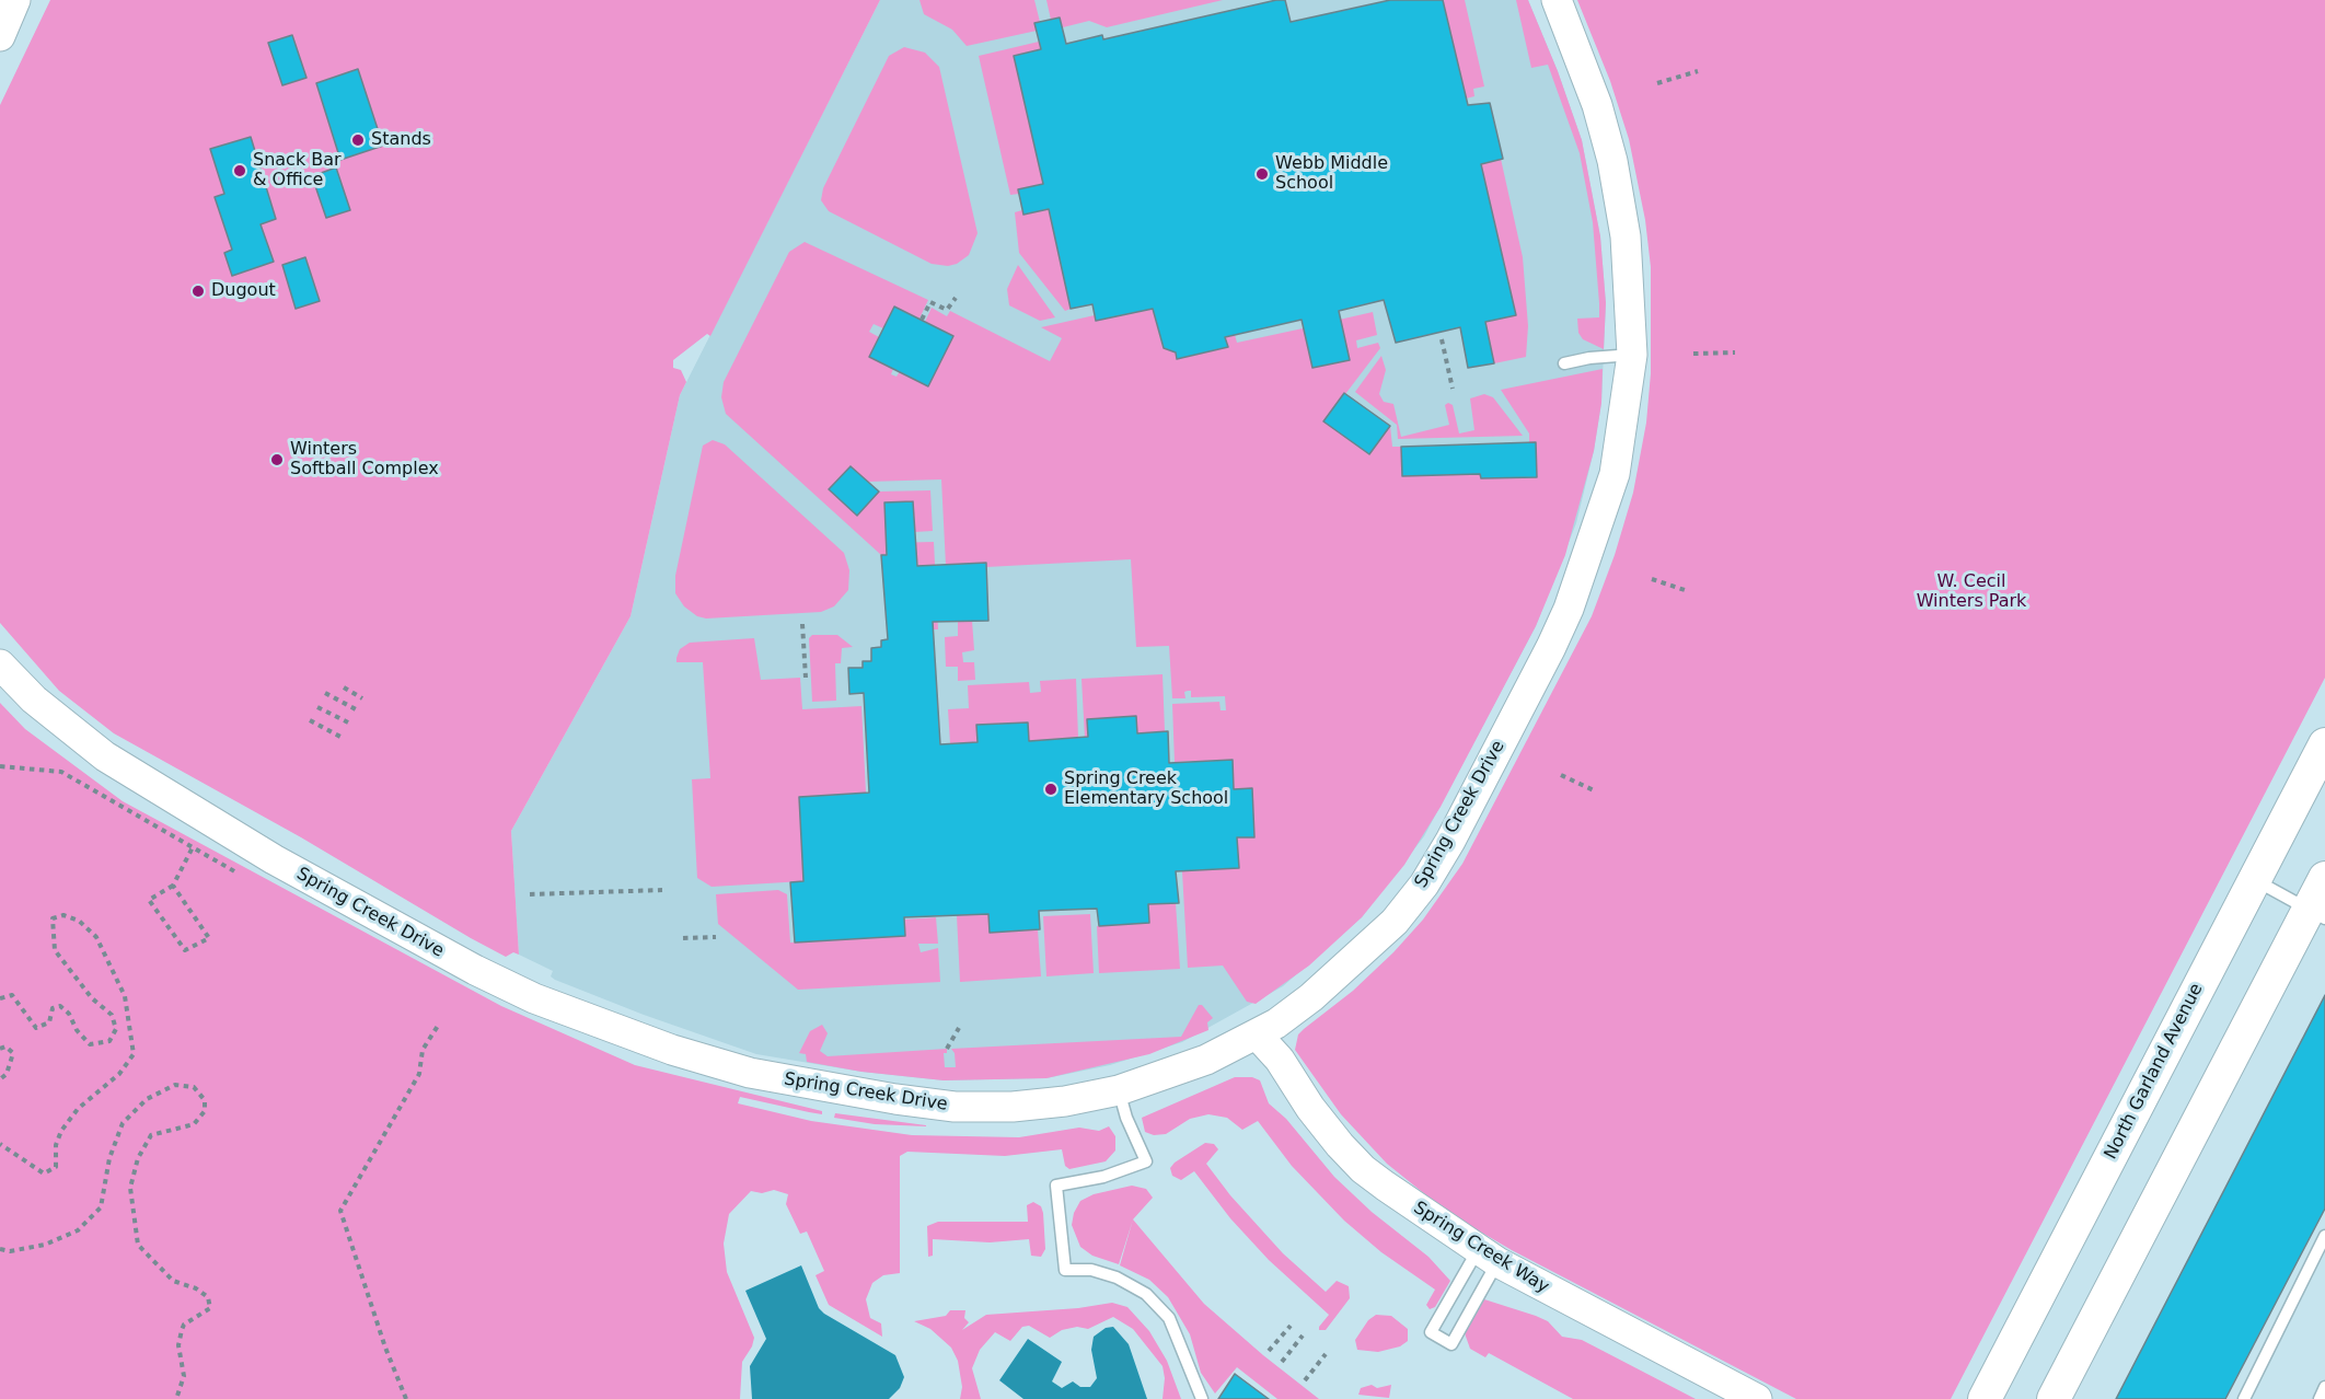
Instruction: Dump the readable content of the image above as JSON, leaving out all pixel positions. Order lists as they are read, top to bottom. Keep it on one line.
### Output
{"streets":{"main road":["North Garland Avenue"],"street":["Spring Creek Drive","Spring Creek Way"]},"crossings":[["Spring Creek Drive","Spring Creek Way"]],"parks":["W. Cecil Winters Park"],"places":["Stands","Snack Bar & Office","Webb Middle School","Dugout","Winters Softball Complex","Spring Creek Elementary School"]}
